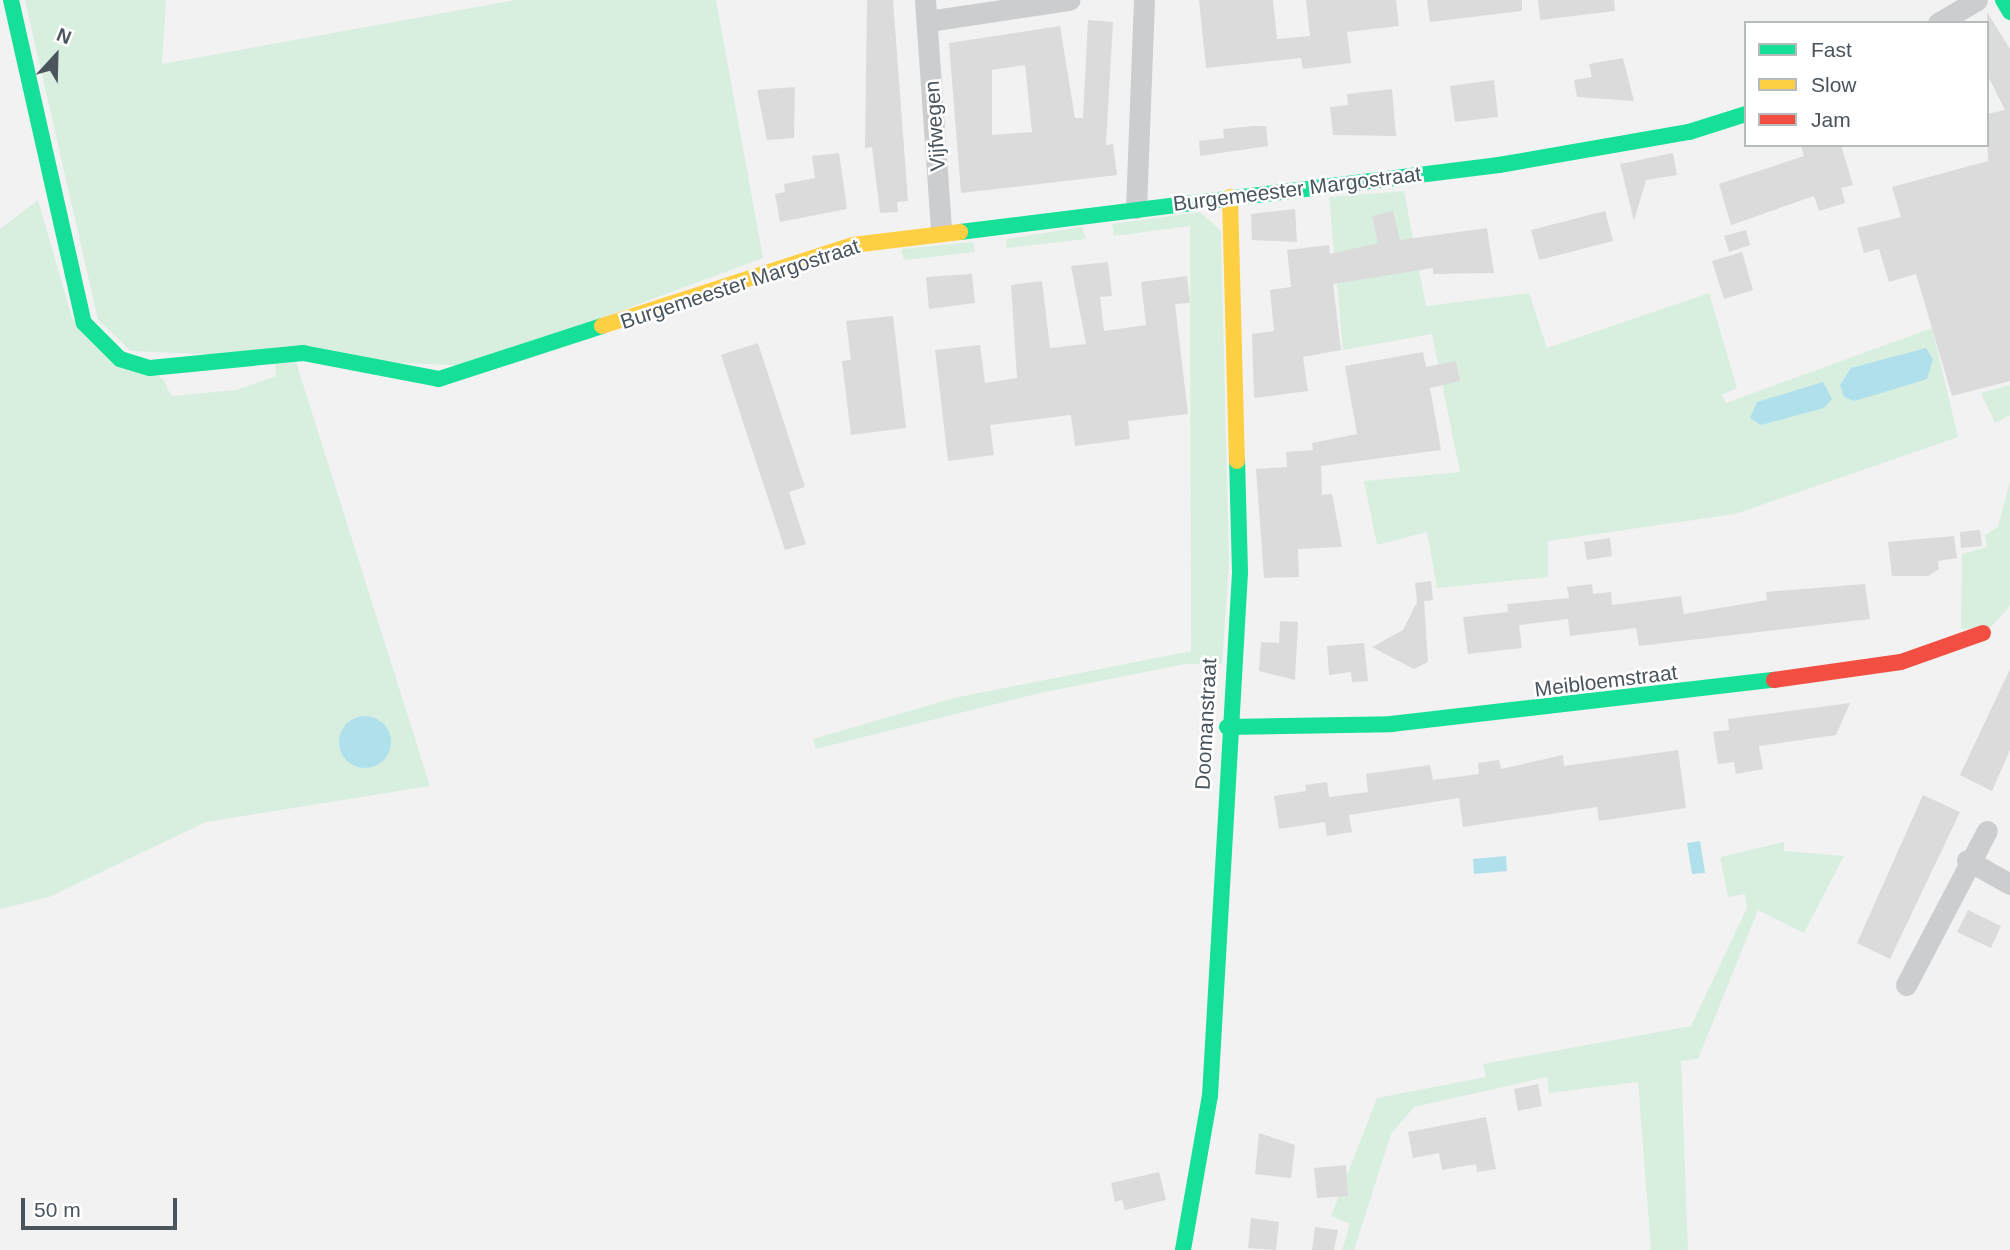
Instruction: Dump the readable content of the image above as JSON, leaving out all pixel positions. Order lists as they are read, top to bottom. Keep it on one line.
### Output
{"streets":{"street":["Vijfwegen","Burgemeester Margostraat","Meibloemstraat","Doomanstraat"]},"crossings":[["Vijfwegen","Burgemeester Margostraat"],["Burgemeester Margostraat","Doomanstraat"],["Meibloemstraat","Doomanstraat"]],"legend":["Fast","Slow","Jam"],"scale_bar":"50 m","north":"top"}
